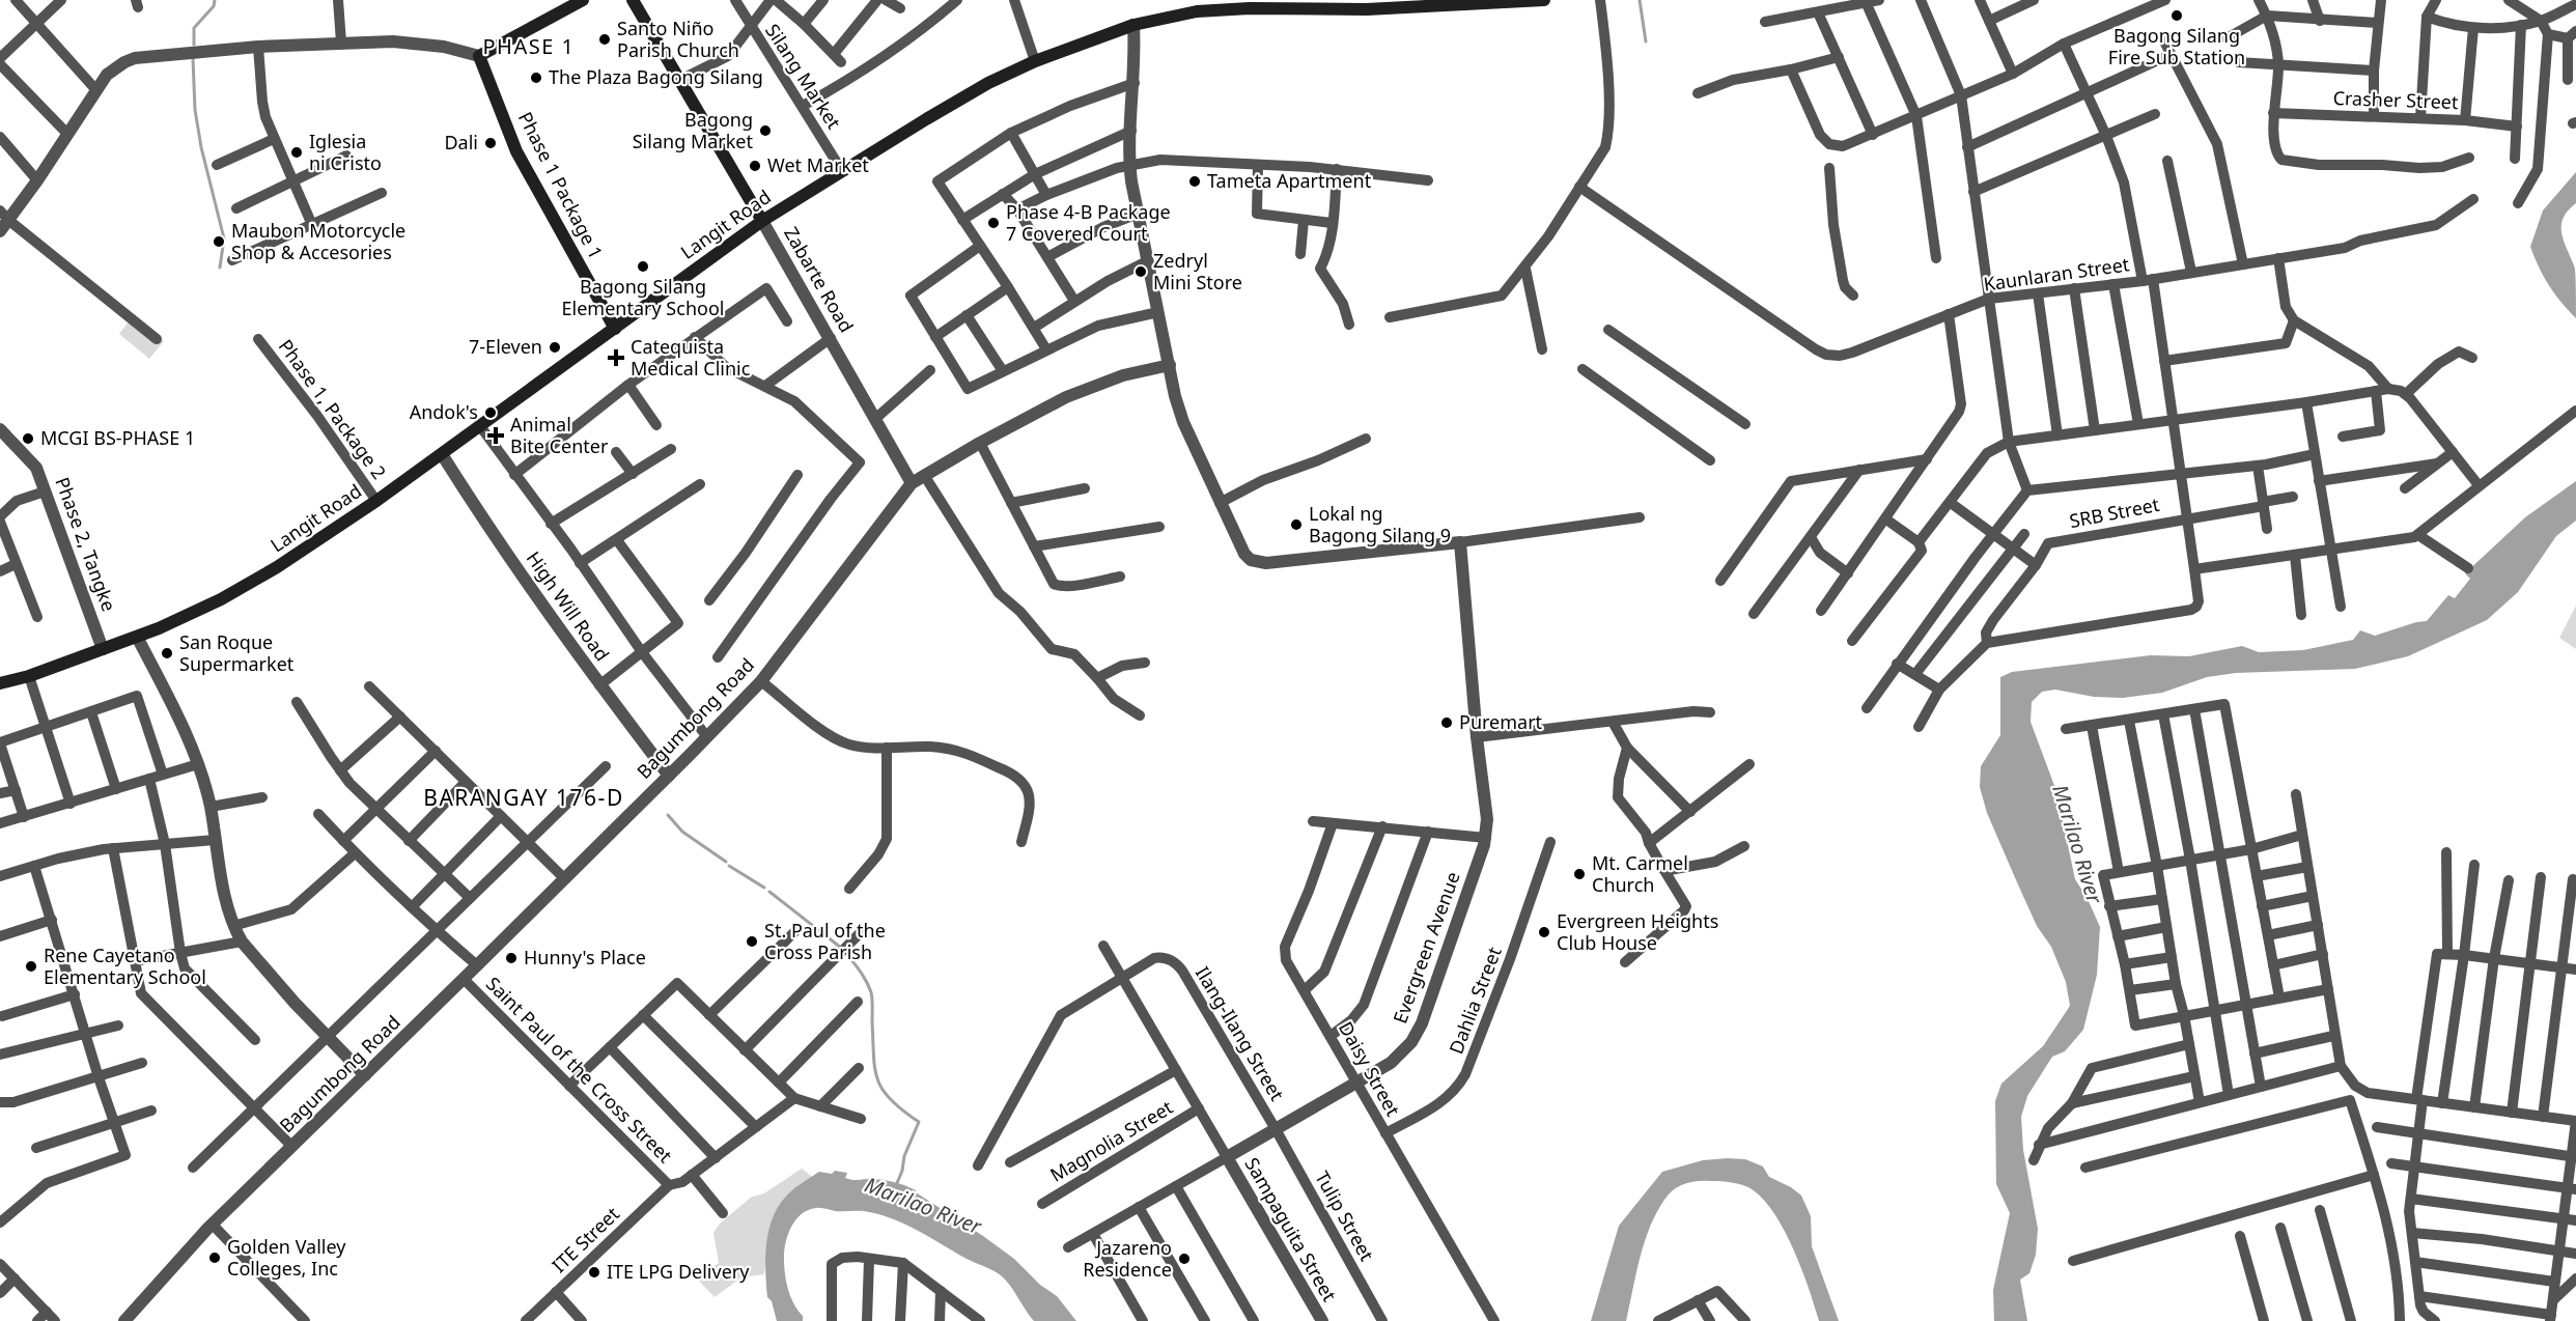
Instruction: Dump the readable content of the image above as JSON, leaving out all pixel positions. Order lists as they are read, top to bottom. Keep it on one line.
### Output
{"streets":{"main road":["Phase 1 Package 1","Langit Road","Zabarte Road"],"street":["Silang Market","Crasher Street","Kaunlaran Street","Phase 1, Package 2","SRB Street","Phase 2, Tangke","High Will Road","Bagumbong Road","Evergreen Avenue","Dahlia Street","Ilang-Ilang Street","Daisy Street","Saint Paul of the Cross Street","Magnolia Street","Tulip Street","Sampaguita Street","ITE Street"]},"crossings":[["Silang Market","Langit Road"],["Phase 1 Package 1","Langit Road"],["Langit Road","Zabarte Road"],["Langit Road","Phase 1, Package 2"],["Langit Road","Phase 2, Tangke"],["Langit Road","High Will Road"],["Zabarte Road","Bagumbong Road"],["High Will Road","Bagumbong Road"],["Bagumbong Road","Saint Paul of the Cross Street"],["Evergreen Avenue","Ilang-Ilang Street"],["Evergreen Avenue","Daisy Street"],["Evergreen Avenue","Tulip Street"],["Evergreen Avenue","Sampaguita Street"],["Dahlia Street","Daisy Street"],["Ilang-Ilang Street","Tulip Street"],["Saint Paul of the Cross Street","ITE Street"]],"districts":["PHASE 1","BARANGAY 176-D"],"water":["Marilao River"],"places":{"other":["Bagong Silang Fire Sub Station","Santo Niño Parish Church","The Plaza Bagong Silang","Bagong Silang Market","Dali","Iglesia ni Cristo","Wet Market","Tameta Apartment","Phase 4-B Package 7 Covered Court","Maubon Motorcycle Shop & Accesories","Bagong Silang Elementary School","Zedryl Mini Store","7-Eleven","Andok's","MCGI BS-PHASE 1","Lokal ng Bagong Silang 9","San Roque Supermarket","Puremart","Mt. Carmel Church","Evergreen Heights Club House","St. Paul of the Cross Parish","Hunny's Place","Rene Cayetano Elementary School","Golden Valley Colleges, Inc","Jazareno Residence","ITE LPG Delivery"],"health":["Catequista Medical Clinic","Animal Bite Center"]}}
